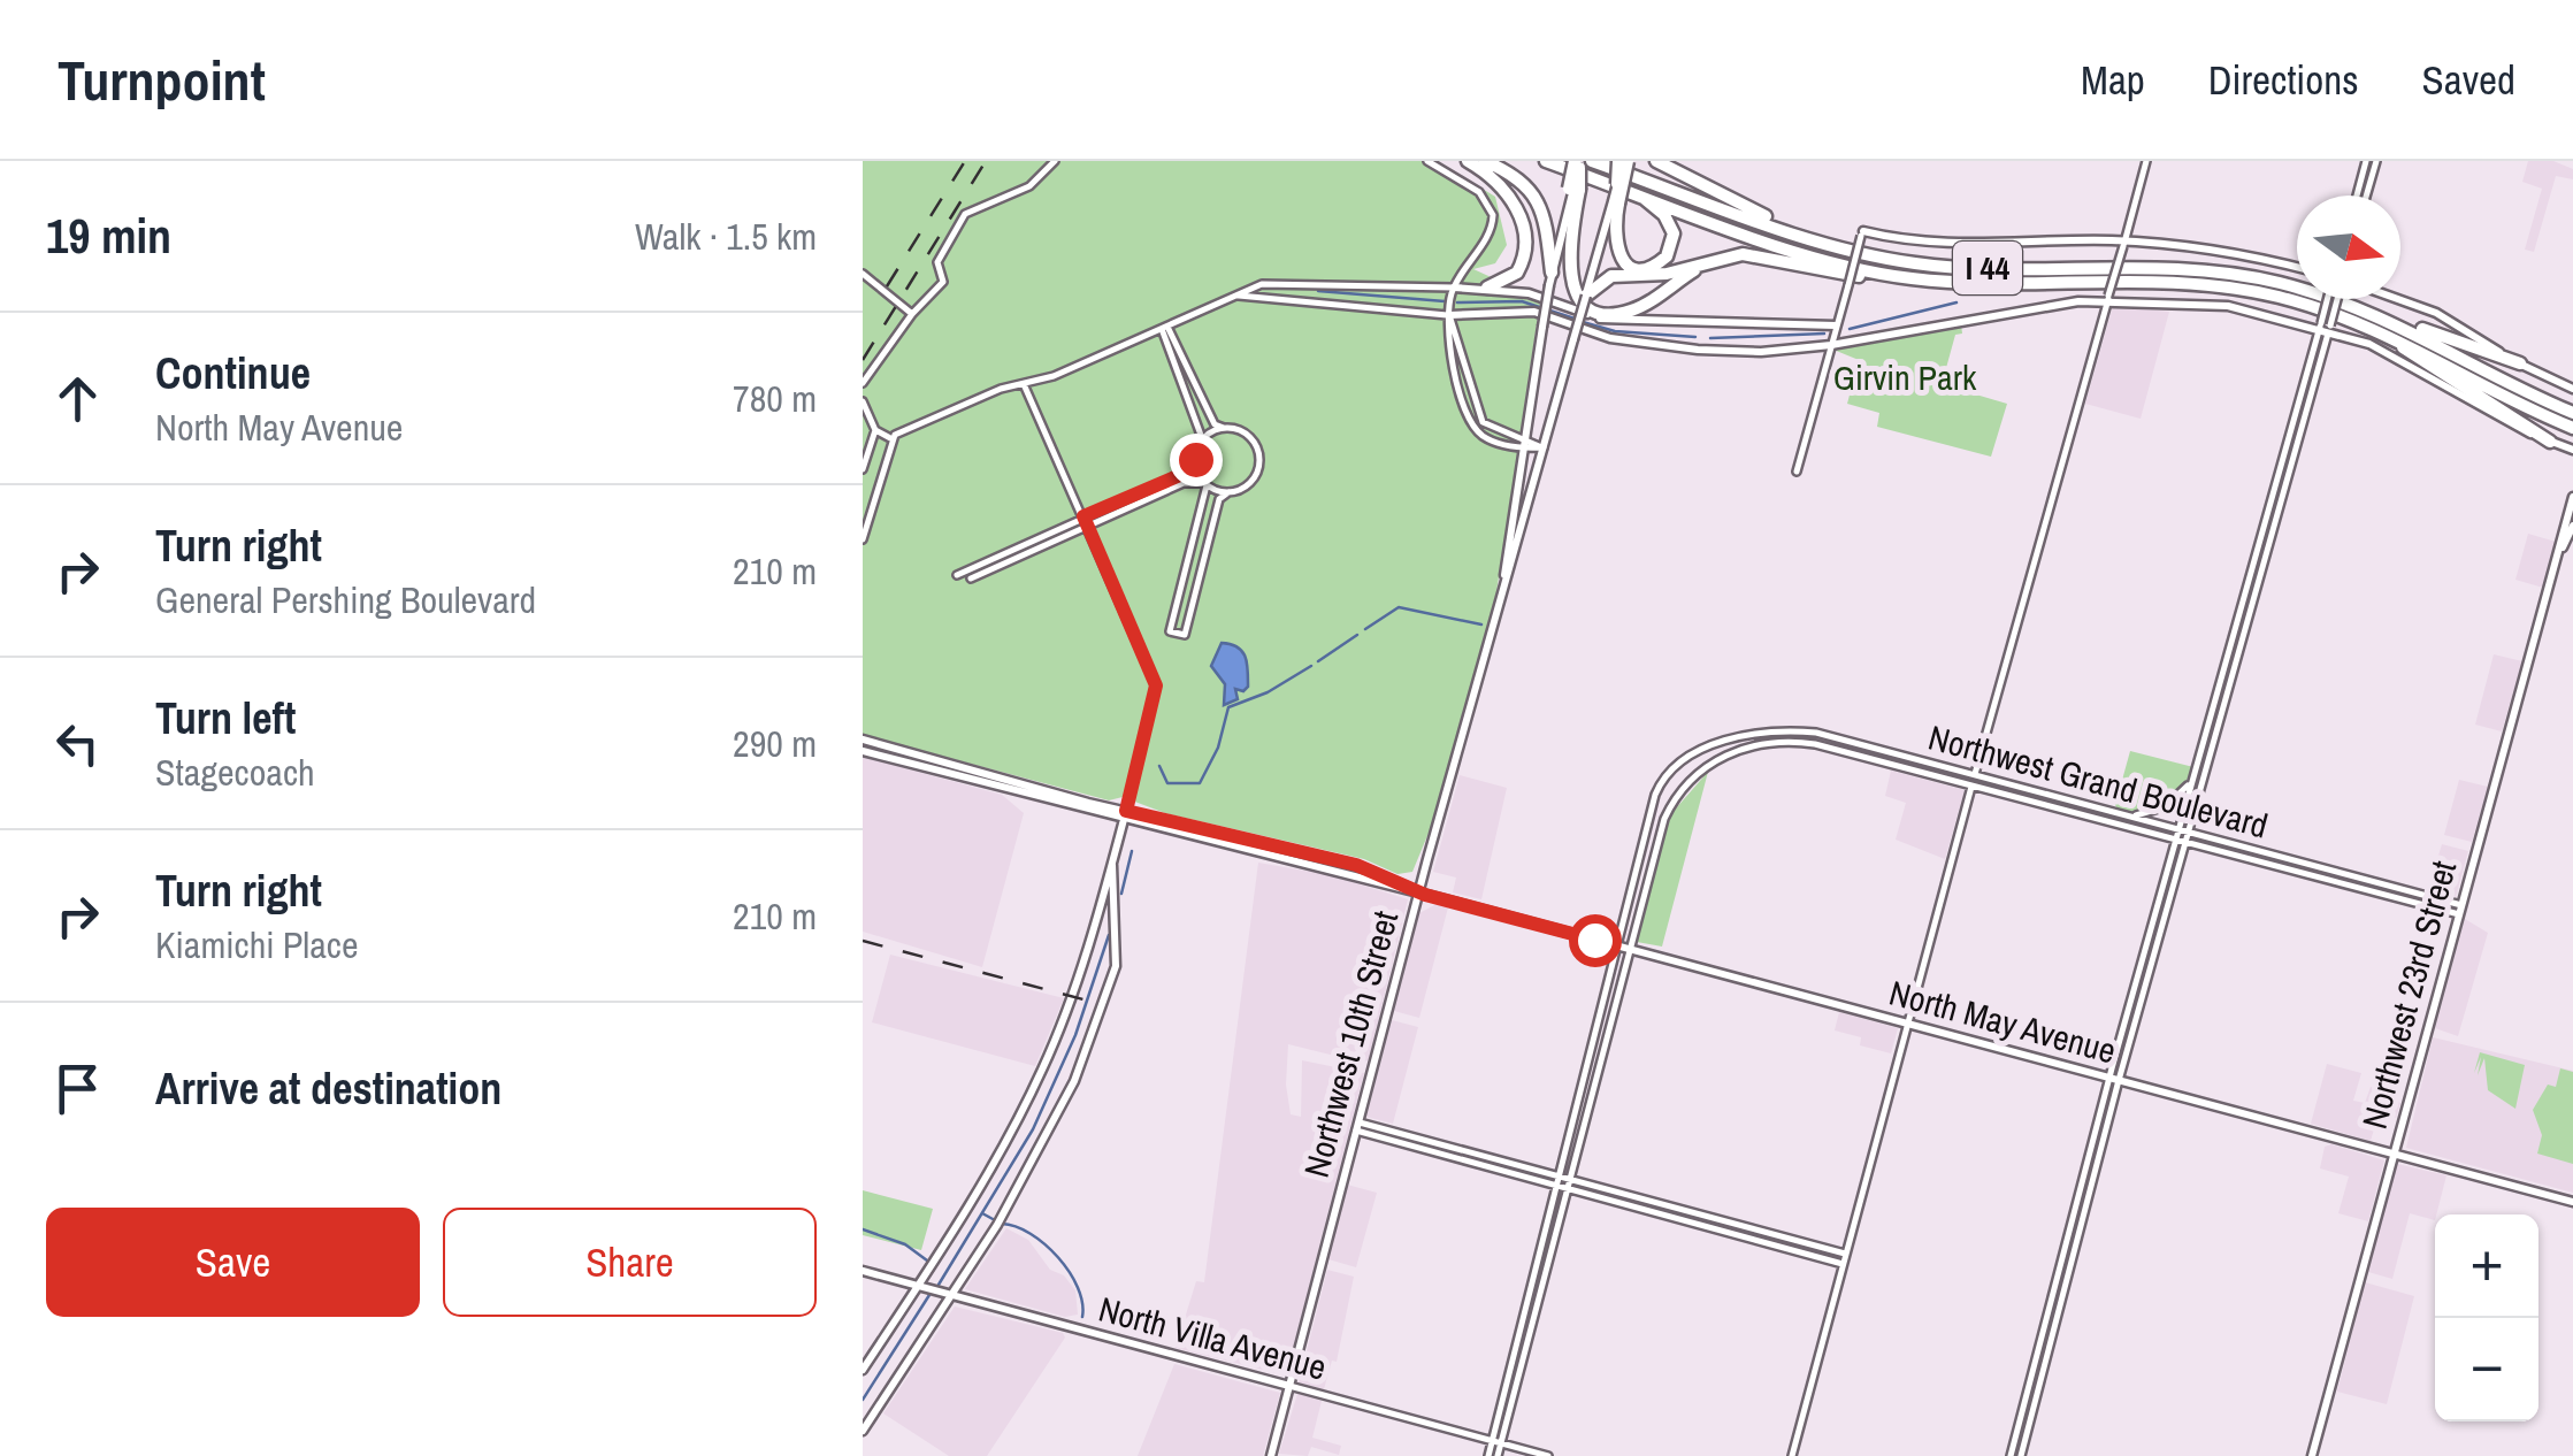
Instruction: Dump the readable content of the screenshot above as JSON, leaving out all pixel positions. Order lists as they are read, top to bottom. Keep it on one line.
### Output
{"streets":{"highway":["I 44"],"main road":["Northwest 23rd Street","North May Avenue","Northwest 10th Street","North Villa Avenue"],"street":["Northwest Grand Boulevard"]},"crossings":[["Northwest Grand Boulevard","Northwest 23rd Street"],["Northwest Grand Boulevard","North May Avenue"],["Northwest 23rd Street","North May Avenue"],["North May Avenue","Northwest 10th Street"],["Northwest 10th Street","North Villa Avenue"]],"parks":["Girvin Park"],"north":"right","page":{"header":"Turnpoint","nav":["Map","Directions","Saved"],"heading":["19 min","Walk · 1.5 km"],"list":[["Continue","North May Avenue","780 m"],["Turn right","General Pershing Boulevard","210 m"],["Turn left","Stagecoach","290 m"],["Turn right","Kiamichi Place","210 m"],"Arrive at destination"],"buttons":["Save","Share"],"map_buttons":["+","−"]}}
